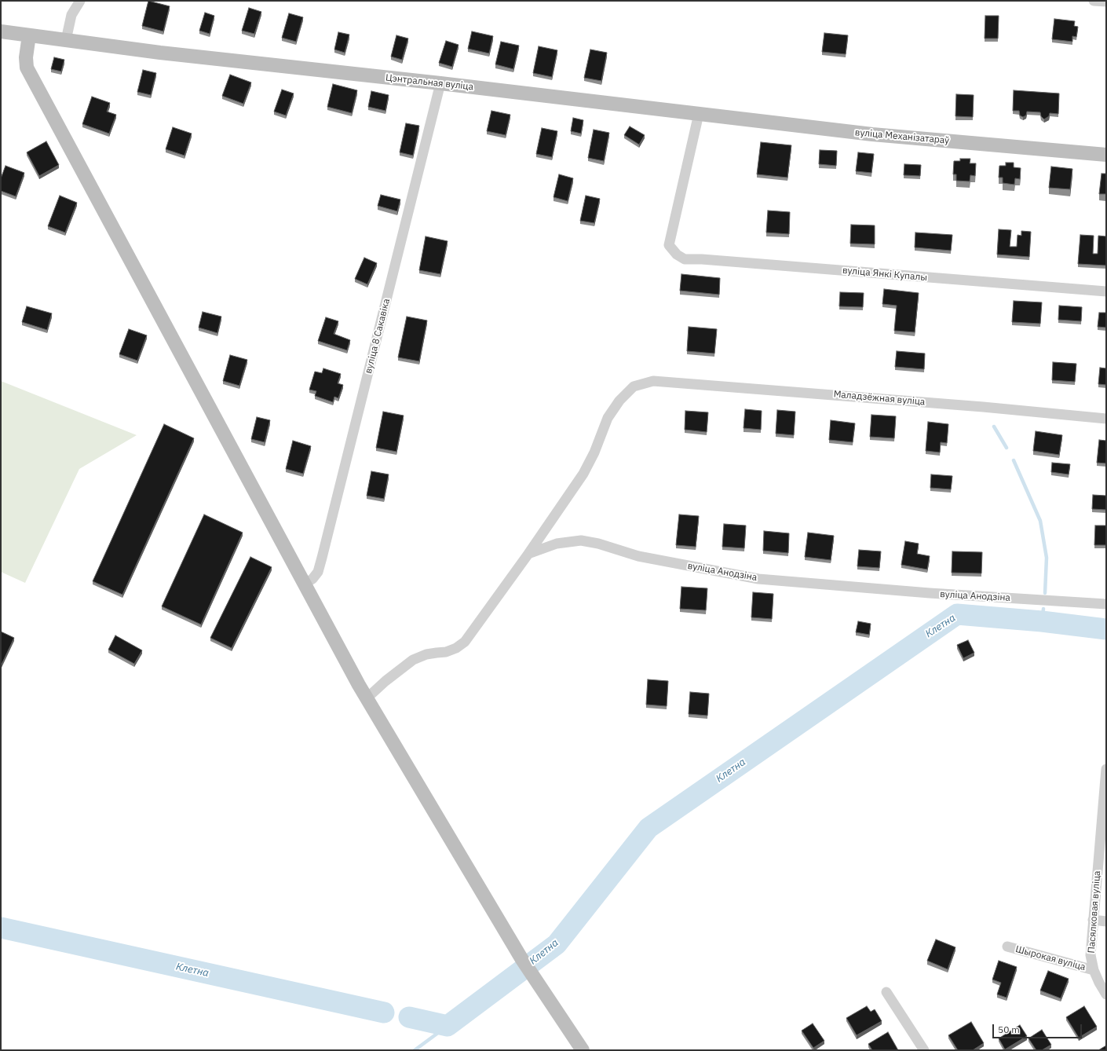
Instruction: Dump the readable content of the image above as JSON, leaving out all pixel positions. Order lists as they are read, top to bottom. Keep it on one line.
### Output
{"streets":{"street":["Цэнтральная вуліца","вуліца Механізатараў","вуліца Янкі Купалы","вуліца 8 Сакавіка","Маладзёжная вуліца","вуліца Анодзіна","Пасялковая вуліца","Шырокая вуліца"]},"crossings":[["Цэнтральная вуліца","вуліца Механізатараў"],["Цэнтральная вуліца","вуліца Янкі Купалы"],["Цэнтральная вуліца","вуліца 8 Сакавіка"],["вуліца Механізатараў","вуліца Янкі Купалы"],["Маладзёжная вуліца","вуліца Анодзіна"],["Пасялковая вуліца","Шырокая вуліца"]],"water":["Клетна"],"scale_bar":"50 m"}
